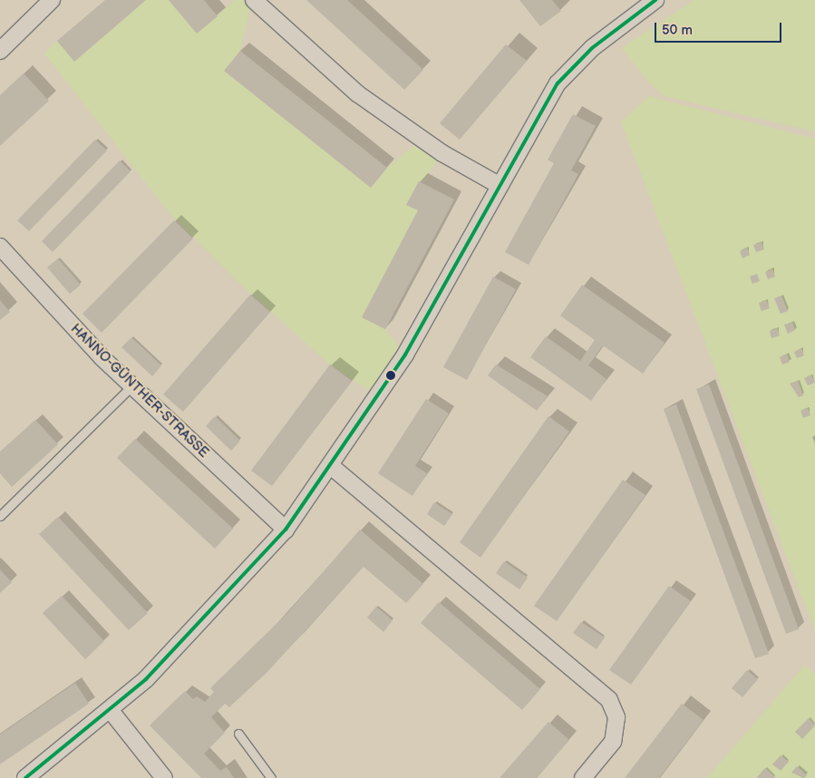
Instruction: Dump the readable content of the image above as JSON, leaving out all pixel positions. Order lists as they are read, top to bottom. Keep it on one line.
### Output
{"streets":{"street":["HANNO-GÜNTHER-STRASSE"]},"scale_bar":"50 m"}
